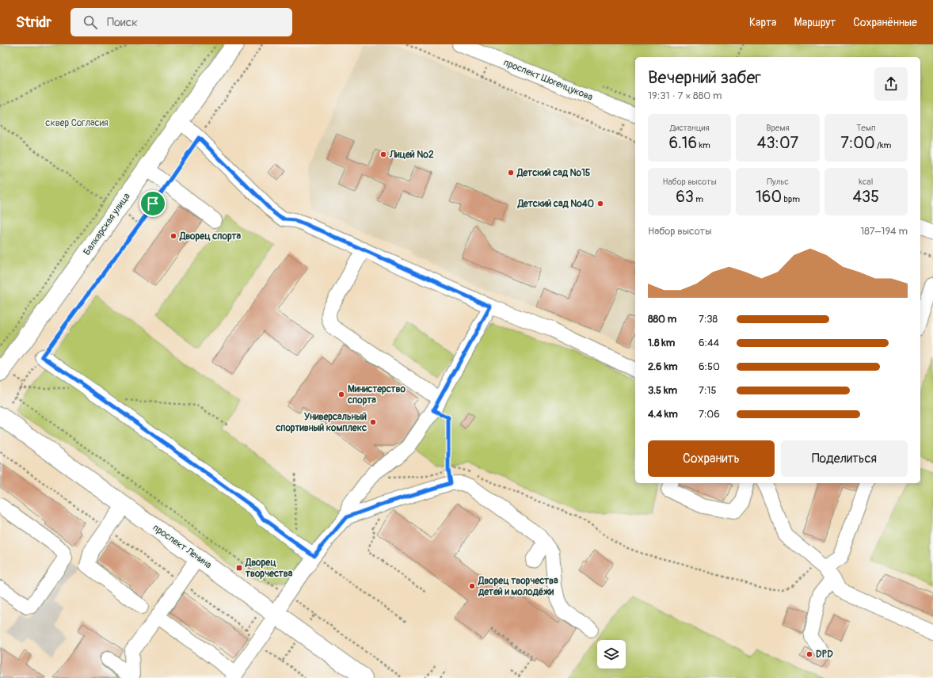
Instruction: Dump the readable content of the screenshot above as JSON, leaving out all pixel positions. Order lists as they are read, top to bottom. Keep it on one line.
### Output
{"streets":{"main road":["Балкарская улица","проспект Ленина"],"street":["проспект Шогенцукова"]},"parks":["сквер Согласия"],"places":{"other":["Лицей №2","Детский сад №15","Детский сад №40","Дворец спорта","Министерство спорта","Универсальный спортивный комплекс","Дворец творчества детей и молодёжи","DPD"],"transit":["Дворец творчества"]},"page":{"header":"Stridr","search":"Поиск","nav":["Карта","Маршрут","Сохранённые"],"heading":["Вечерний забег","19:31 · 7 × 880 m"],"stats":[["Дистанция","6.16 km"],["Время","43:07"],["Темп","7:00 /km"],["Набор высоты","63 m"],["Пульс","160 bpm"],["kcal","435"]],"chart":["Набор высоты","187–194 m"],"list":[{"name":"880 m","note":"7:38"},{"name":"1.8 km","note":"6:44"},{"name":"2.6 km","note":"6:50"},{"name":"3.5 km","note":"7:15"},{"name":"4.4 km","note":"7:06"}],"buttons":["Сохранить","Поделиться"]}}
